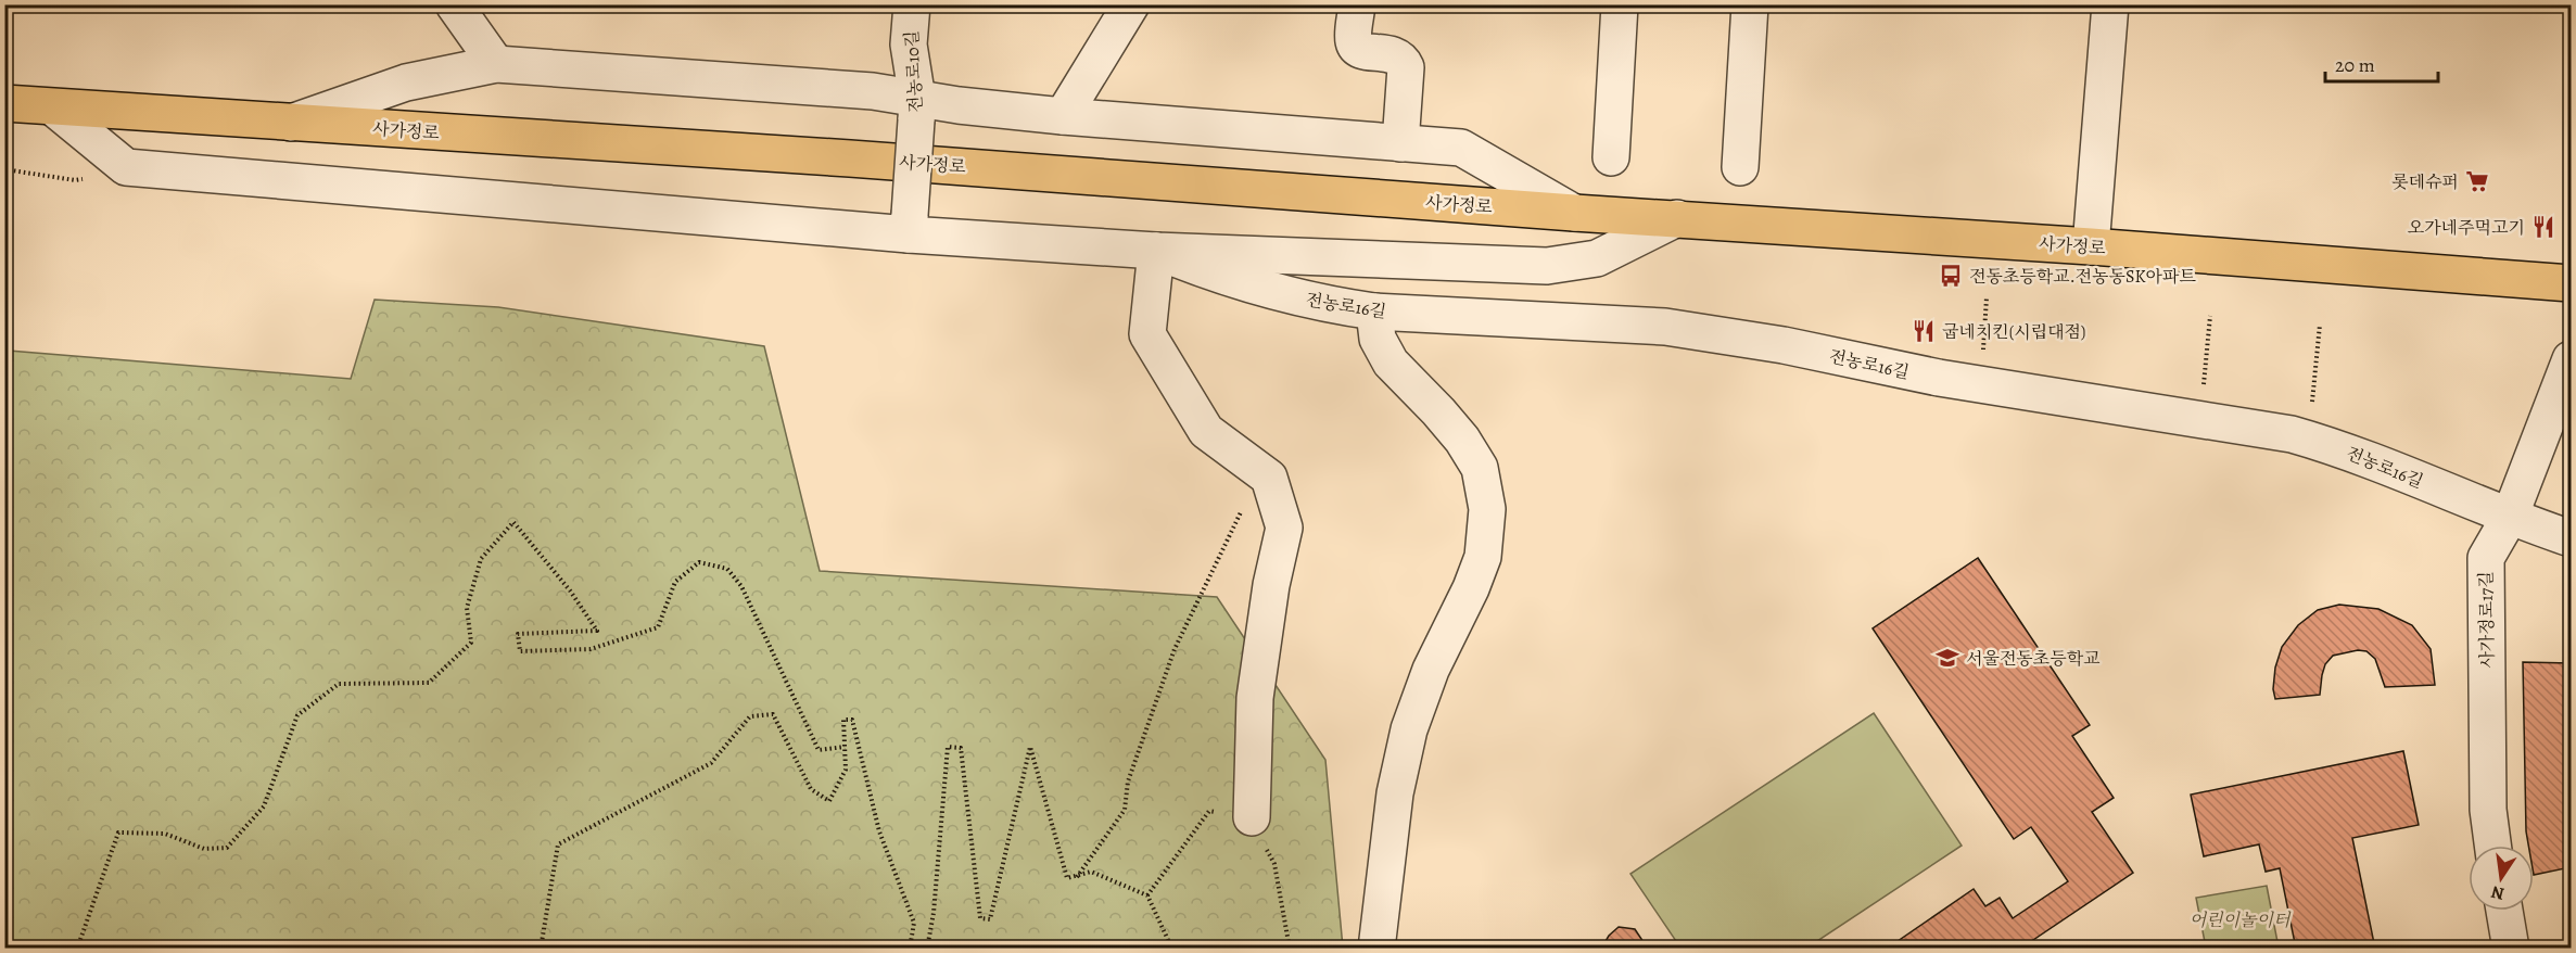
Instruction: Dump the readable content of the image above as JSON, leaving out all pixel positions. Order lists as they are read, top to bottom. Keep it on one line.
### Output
{"streets":{"main road":["사가정로"],"street":["전농로10길","전농로16길","사가정로17길"]},"crossings":[["전농로10길","사가정로"],["전농로16길","사가정로17길"]],"parks":["어린이놀이터"],"places":{"supermarket":["롯데슈퍼"],"restaurant":["오가네주먹고기","굽네치킨(시립대점)"],"bus stop":["전동초등학교.전농동SK아파트"],"school or university":["서울전동초등학교"]},"scale_bar":"20 m","north":"bottom"}
